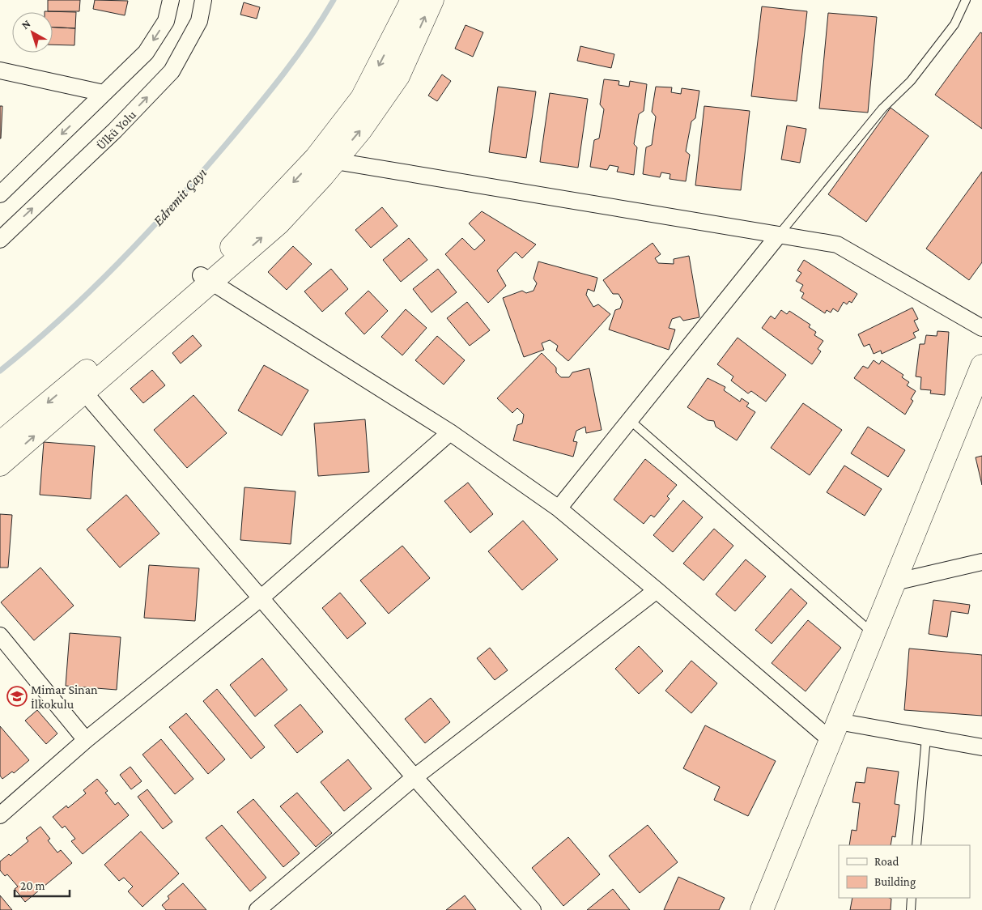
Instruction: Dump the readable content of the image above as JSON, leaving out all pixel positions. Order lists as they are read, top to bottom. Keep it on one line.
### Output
{"streets":{"street":["Ülkü Yolu"]},"water":["Edremit Çayı"],"places":{"school or university":["Mimar Sinan İlkokulu"]},"legend":["Road","Building"],"scale_bar":"20 m","north":"top left"}
